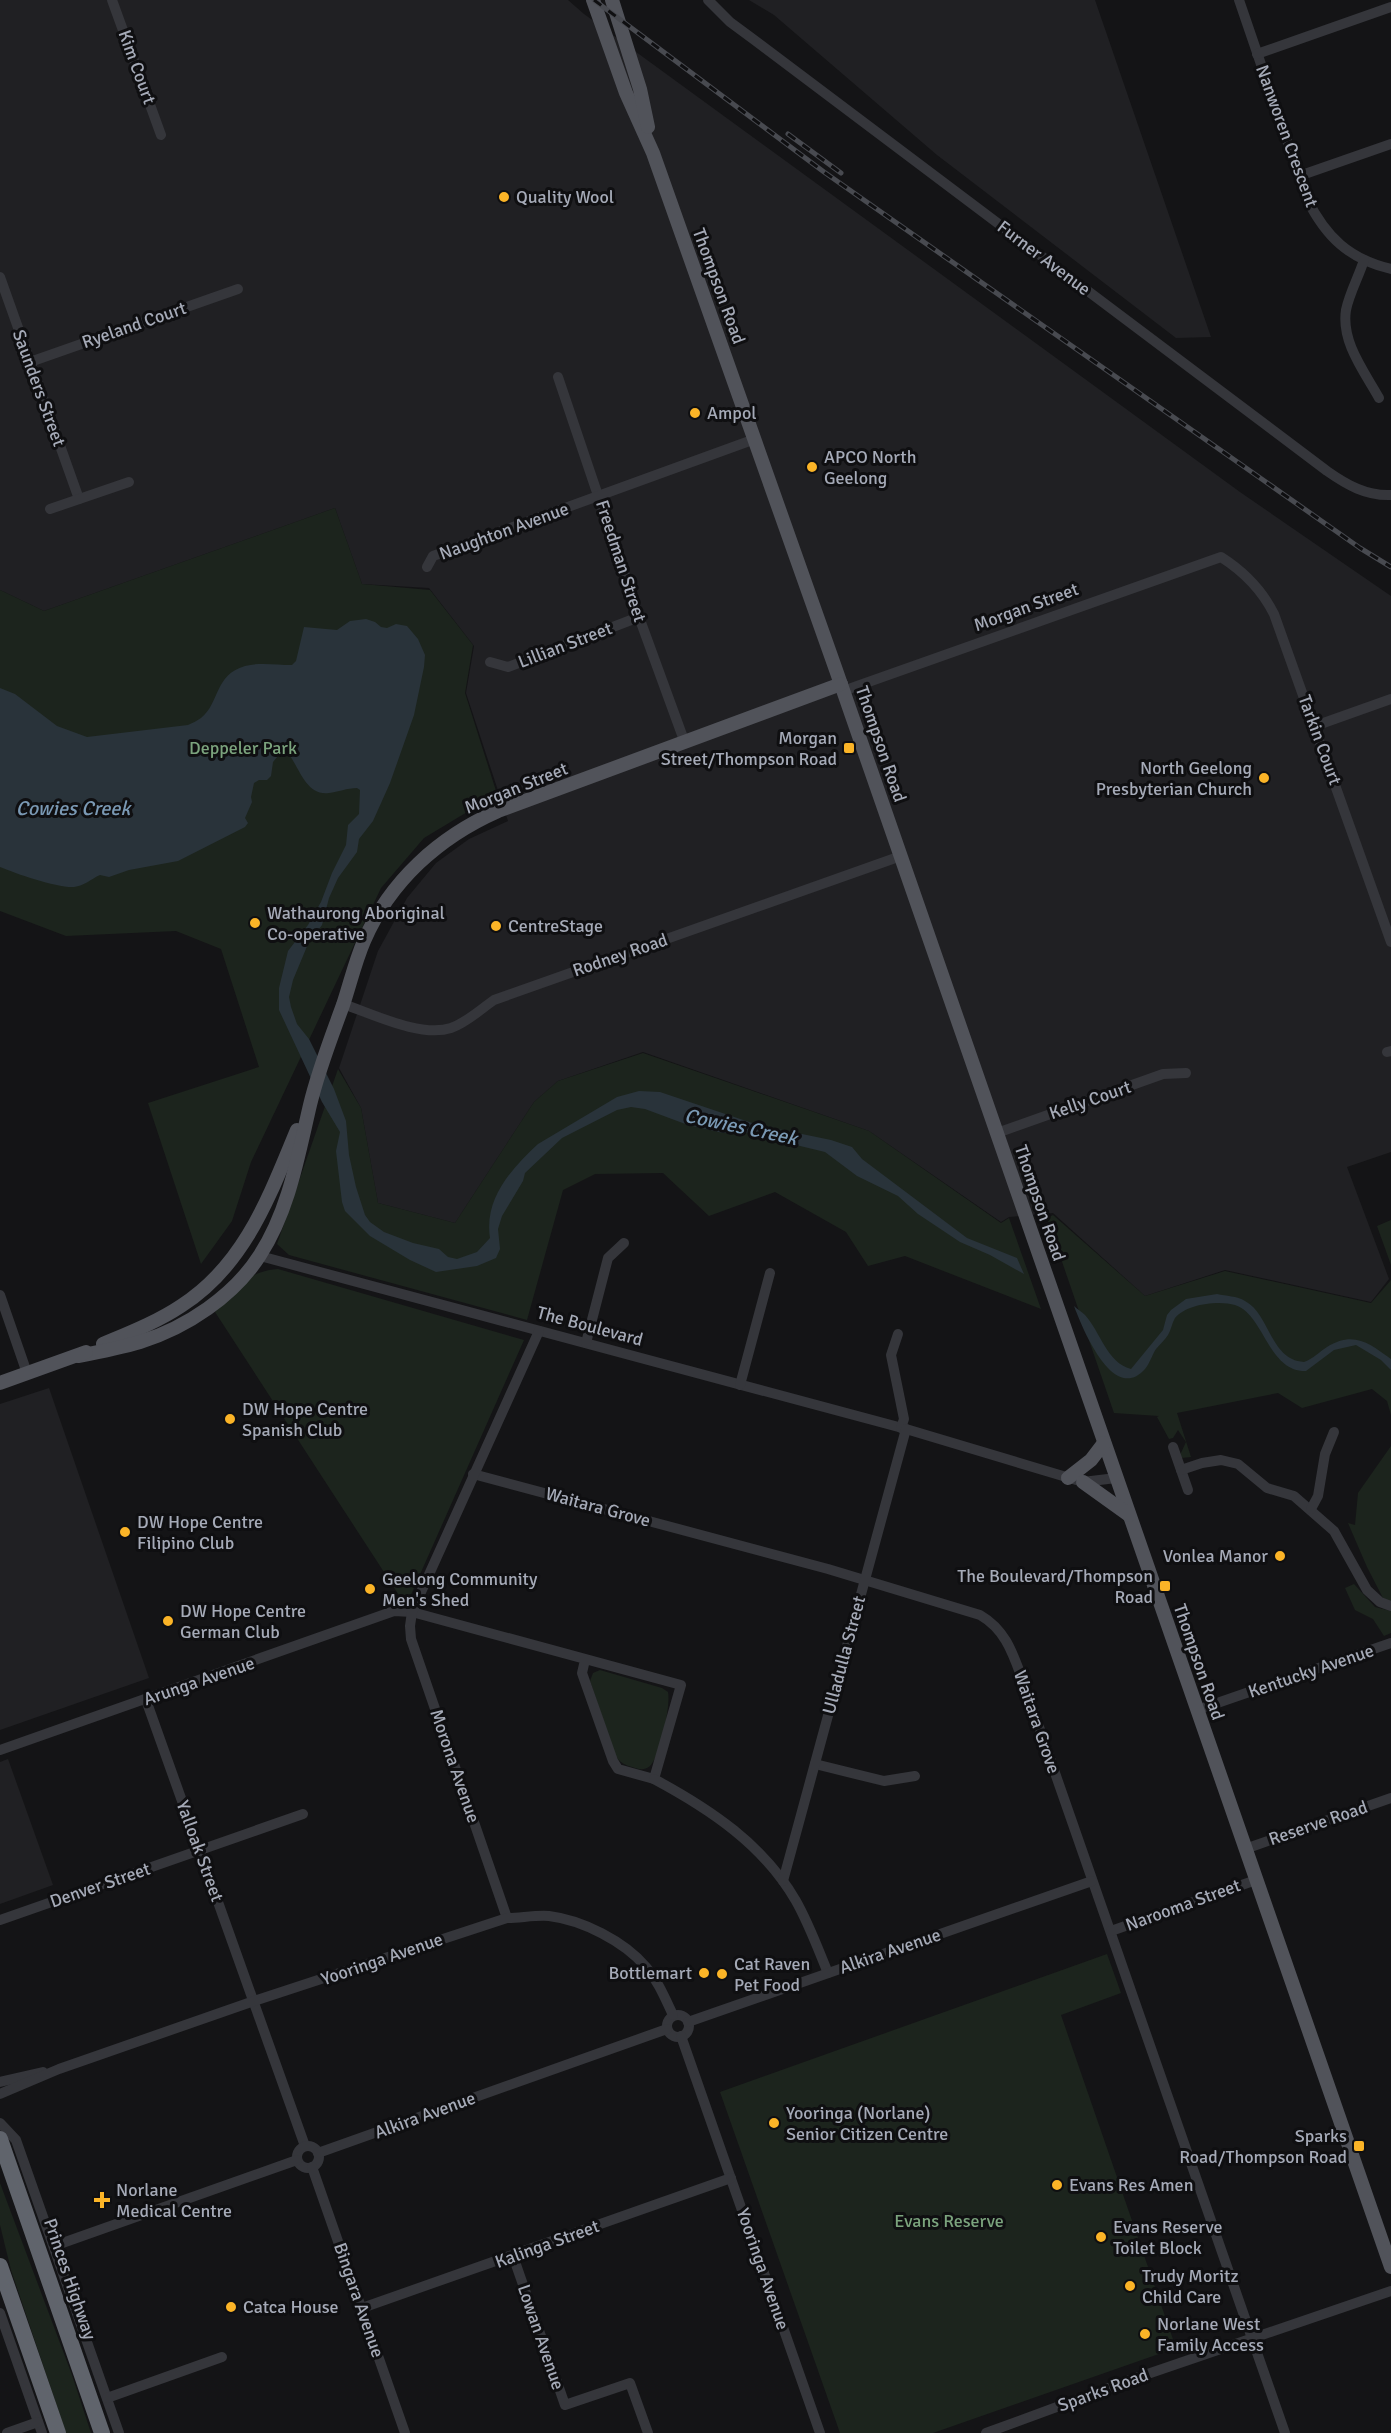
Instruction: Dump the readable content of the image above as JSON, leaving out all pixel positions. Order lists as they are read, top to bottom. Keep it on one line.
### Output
{"streets":{"highway":["Princes Highway"],"main road":["Thompson Road","Morgan Street"],"street":["Kim Court","Nanworen Crescent","Furner Avenue","Ryeland Court","Saunders Street","Naughton Avenue","Freedman Street","Lillian Street","Tarkin Court","Rodney Road","Kelly Court","The Boulevard","Waitara Grove","Ulladulla Street","Kentucky Avenue","Arunga Avenue","Morona Avenue","Reserve Road","Yalloak Street","Denver Street","Narooma Street","Alkira Avenue","Yooringa Avenue","Kalinga Street","Bingara Avenue","Lowan Avenue","Sparks Road"]},"crossings":[["Thompson Road","Naughton Avenue"],["Thompson Road","Morgan Street"],["Thompson Road","Rodney Road"],["Thompson Road","Kelly Court"],["Thompson Road","The Boulevard"],["Thompson Road","Kentucky Avenue"],["Thompson Road","Reserve Road"],["Thompson Road","Narooma Street"],["Ryeland Court","Saunders Street"],["Naughton Avenue","Freedman Street"],["Freedman Street","Morgan Street"],["Freedman Street","Lillian Street"],["Morgan Street","Tarkin Court"],["Morgan Street","Rodney Road"],["Morgan Street","The Boulevard"],["The Boulevard","Ulladulla Street"],["Waitara Grove","Ulladulla Street"],["Waitara Grove","Narooma Street"],["Waitara Grove","Alkira Avenue"],["Waitara Grove","Sparks Road"],["Arunga Avenue","Morona Avenue"],["Arunga Avenue","Yalloak Street"],["Morona Avenue","Yooringa Avenue"],["Yalloak Street","Denver Street"],["Yalloak Street","Yooringa Avenue"],["Alkira Avenue","Yooringa Avenue"],["Alkira Avenue","Bingara Avenue"],["Yooringa Avenue","Kalinga Street"],["Kalinga Street","Bingara Avenue"],["Kalinga Street","Lowan Avenue"]],"water":["Cowies Creek"],"parks":["Deppeler Park","Evans Reserve"],"places":{"other":["Quality Wool","Ampol","APCO North Geelong","North Geelong Presbyterian Church","Wathaurong Aboriginal Co-operative","CentreStage","DW Hope Centre Spanish Club","DW Hope Centre Filipino Club","Vonlea Manor","Geelong Community Men's Shed","DW Hope Centre German Club","Bottlemart","Cat Raven Pet Food","Yooringa (Norlane) Senior Citizen Centre","Evans Res Amen","Evans Reserve Toilet Block","Trudy Moritz Child Care","Catca House","Norlane West Family Access"],"transit":["Morgan Street/Thompson Road","The Boulevard/Thompson Road","Sparks Road/Thompson Road"],"health":["Norlane Medical Centre"]}}
